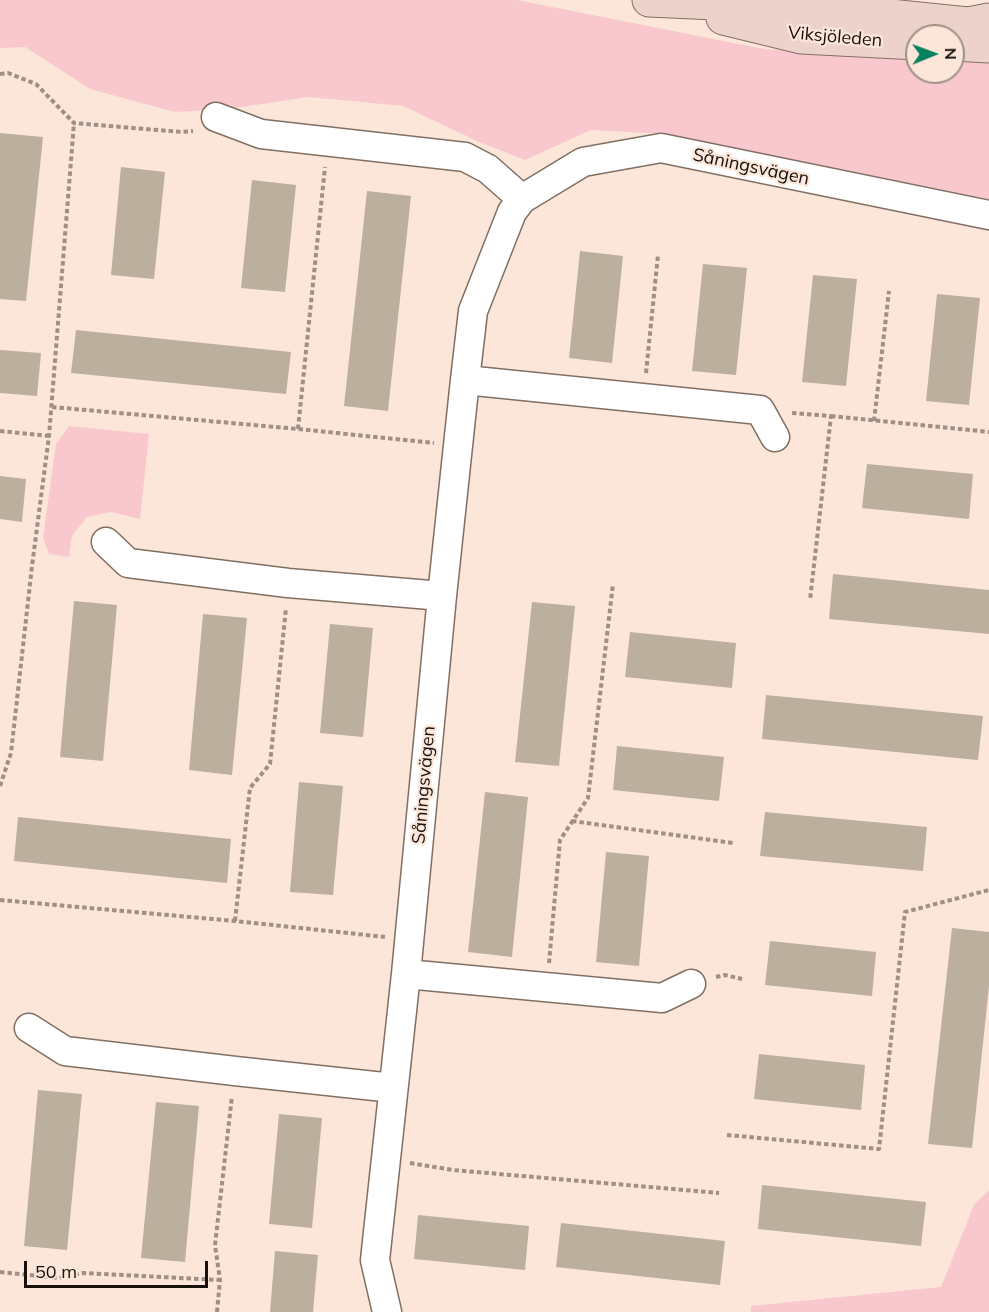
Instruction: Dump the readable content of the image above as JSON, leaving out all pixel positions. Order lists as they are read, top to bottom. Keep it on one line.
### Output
{"streets":{"main road":["Viksjöleden"],"street":["Såningsvägen"]},"scale_bar":"50 m","north":"right"}
